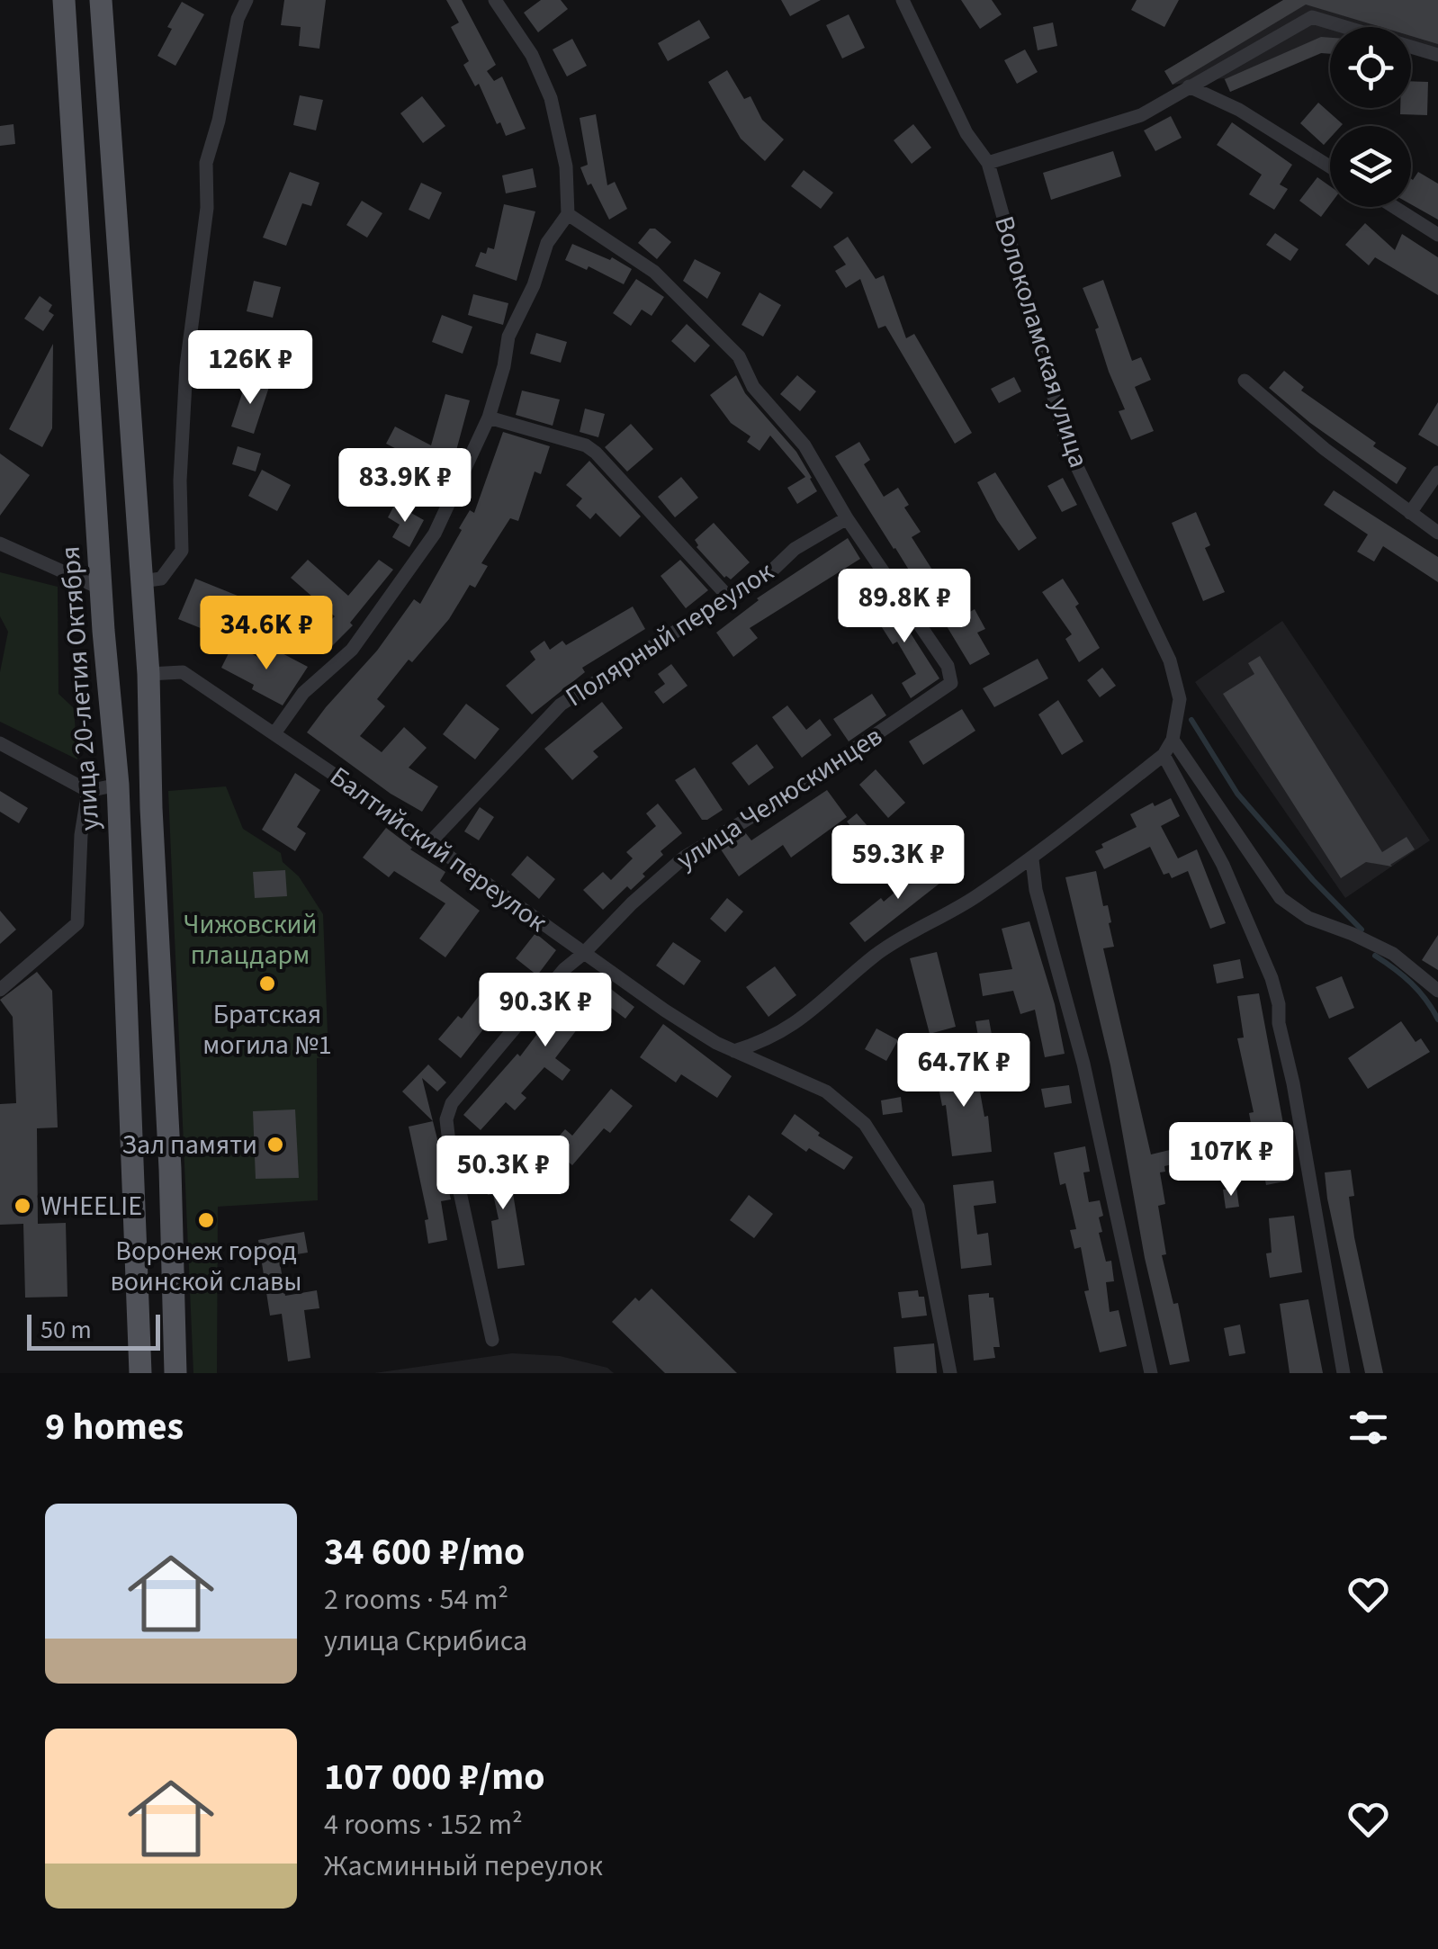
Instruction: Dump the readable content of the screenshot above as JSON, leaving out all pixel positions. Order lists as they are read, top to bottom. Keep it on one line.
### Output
{"streets":{"main road":["улица 20-летия Октября"],"street":["Волоколамская улица","Полярный переулок","улица Челюскинцев","Балтийский переулок"]},"crossings":[["Полярный переулок","улица Челюскинцев"],["Полярный переулок","Балтийский переулок"],["улица Челюскинцев","Балтийский переулок"]],"parks":["Чижовский плацдарм"],"places":["Братская могила №1","Зал памяти","WHEELIE","Воронеж город воинской славы"],"scale_bar":"50 m","page":{"price":["126K ₽","83.9K ₽","89.8K ₽","34.6K ₽","59.3K ₽","90.3K ₽","64.7K ₽","107K ₽","50.3K ₽"],"scale":"50 m","heading":"9 homes","list":[{"name":"34 600 ₽/mo","note":"2 rooms · 54 m² · улица Скрибиса"},{"name":"107 000 ₽/mo","note":"4 rooms · 152 m² · Жасминный переулок"}]}}
